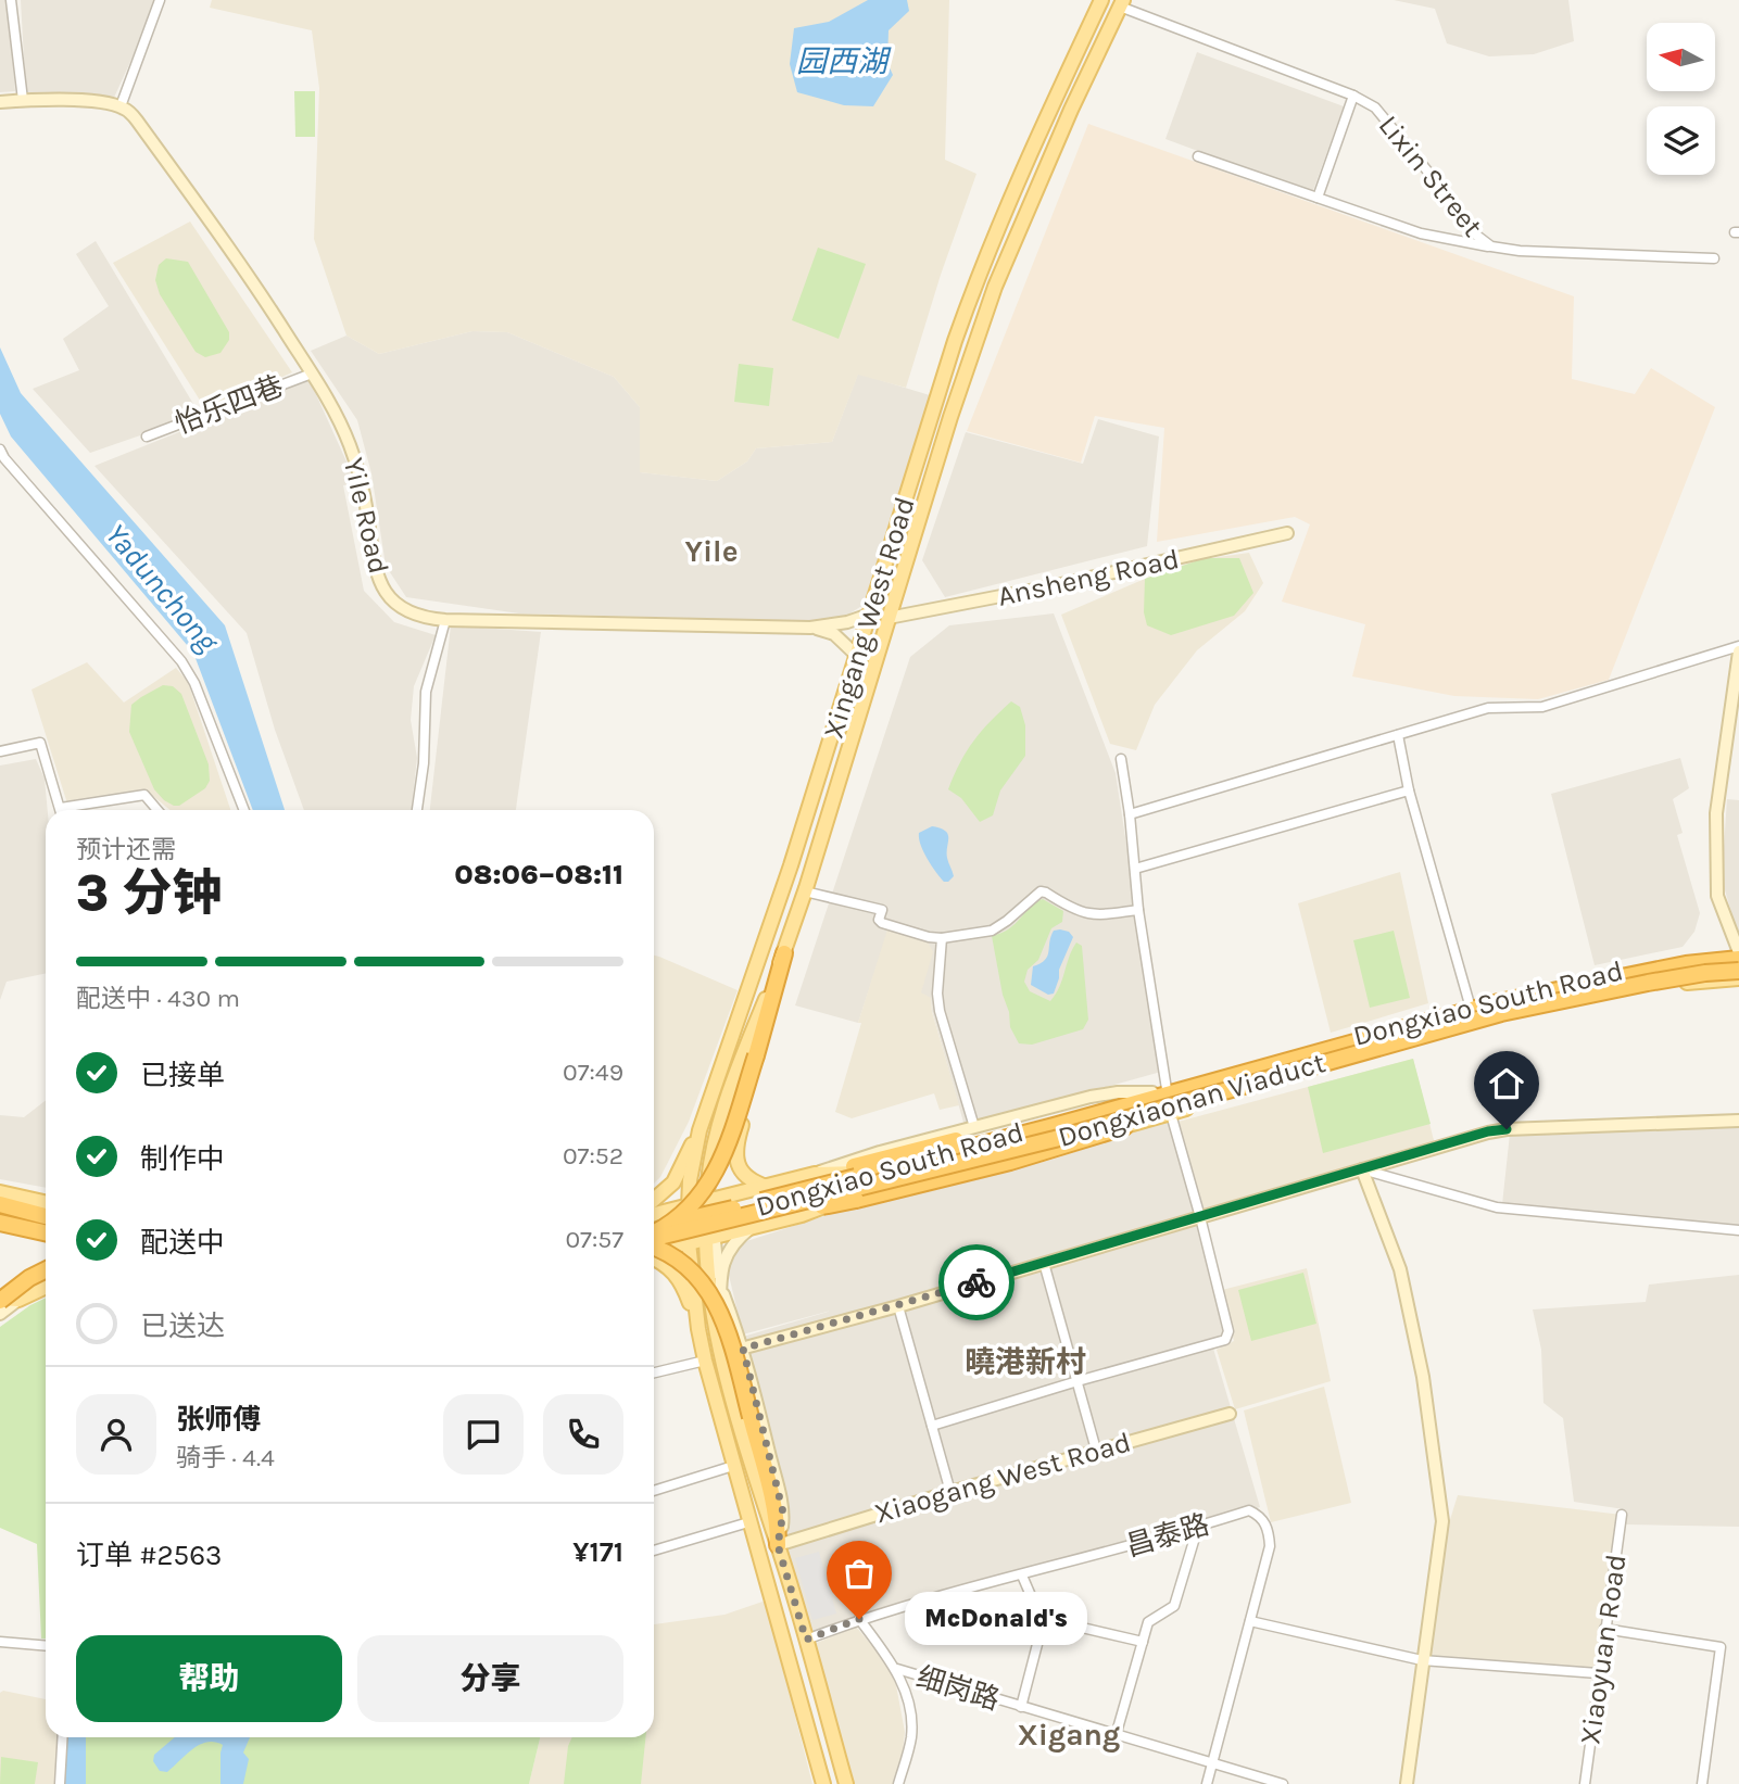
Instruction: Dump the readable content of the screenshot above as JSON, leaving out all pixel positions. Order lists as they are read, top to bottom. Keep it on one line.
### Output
{"streets":{"highway":["Dongxiaonan Viaduct"],"main road":["Xingang West Road","Dongxiao South Road"],"street":["Lixin Street","怡乐四巷","Yile Road","Ansheng Road","Xiaogang West Road","昌泰路","Xiaoyuan Road","细岗路"]},"crossings":[["Lixin Street","Xingang West Road"],["怡乐四巷","Yile Road"],["Ansheng Road","Xingang West Road"],["Xingang West Road","Dongxiao South Road"],["Xingang West Road","Dongxiaonan Viaduct"],["Dongxiao South Road","Dongxiaonan Viaduct"],["昌泰路","细岗路"]],"districts":["Yile","曉港新村","Xigang"],"water":["园西湖","Yadunchong"],"places":["McDonald's"],"north":"left","page":{"heading":["3 分钟","预计还需","08:06–08:11"],"panel":["张师傅","骑手 · 4.4","订单 #2563","¥171"],"bar":"配送中 · 430 m","list":[["已接单","07:49"],["制作中","07:52"],["配送中","07:57"],"已送达"],"bubble":"McDonald's","buttons":["帮助","分享"]}}
